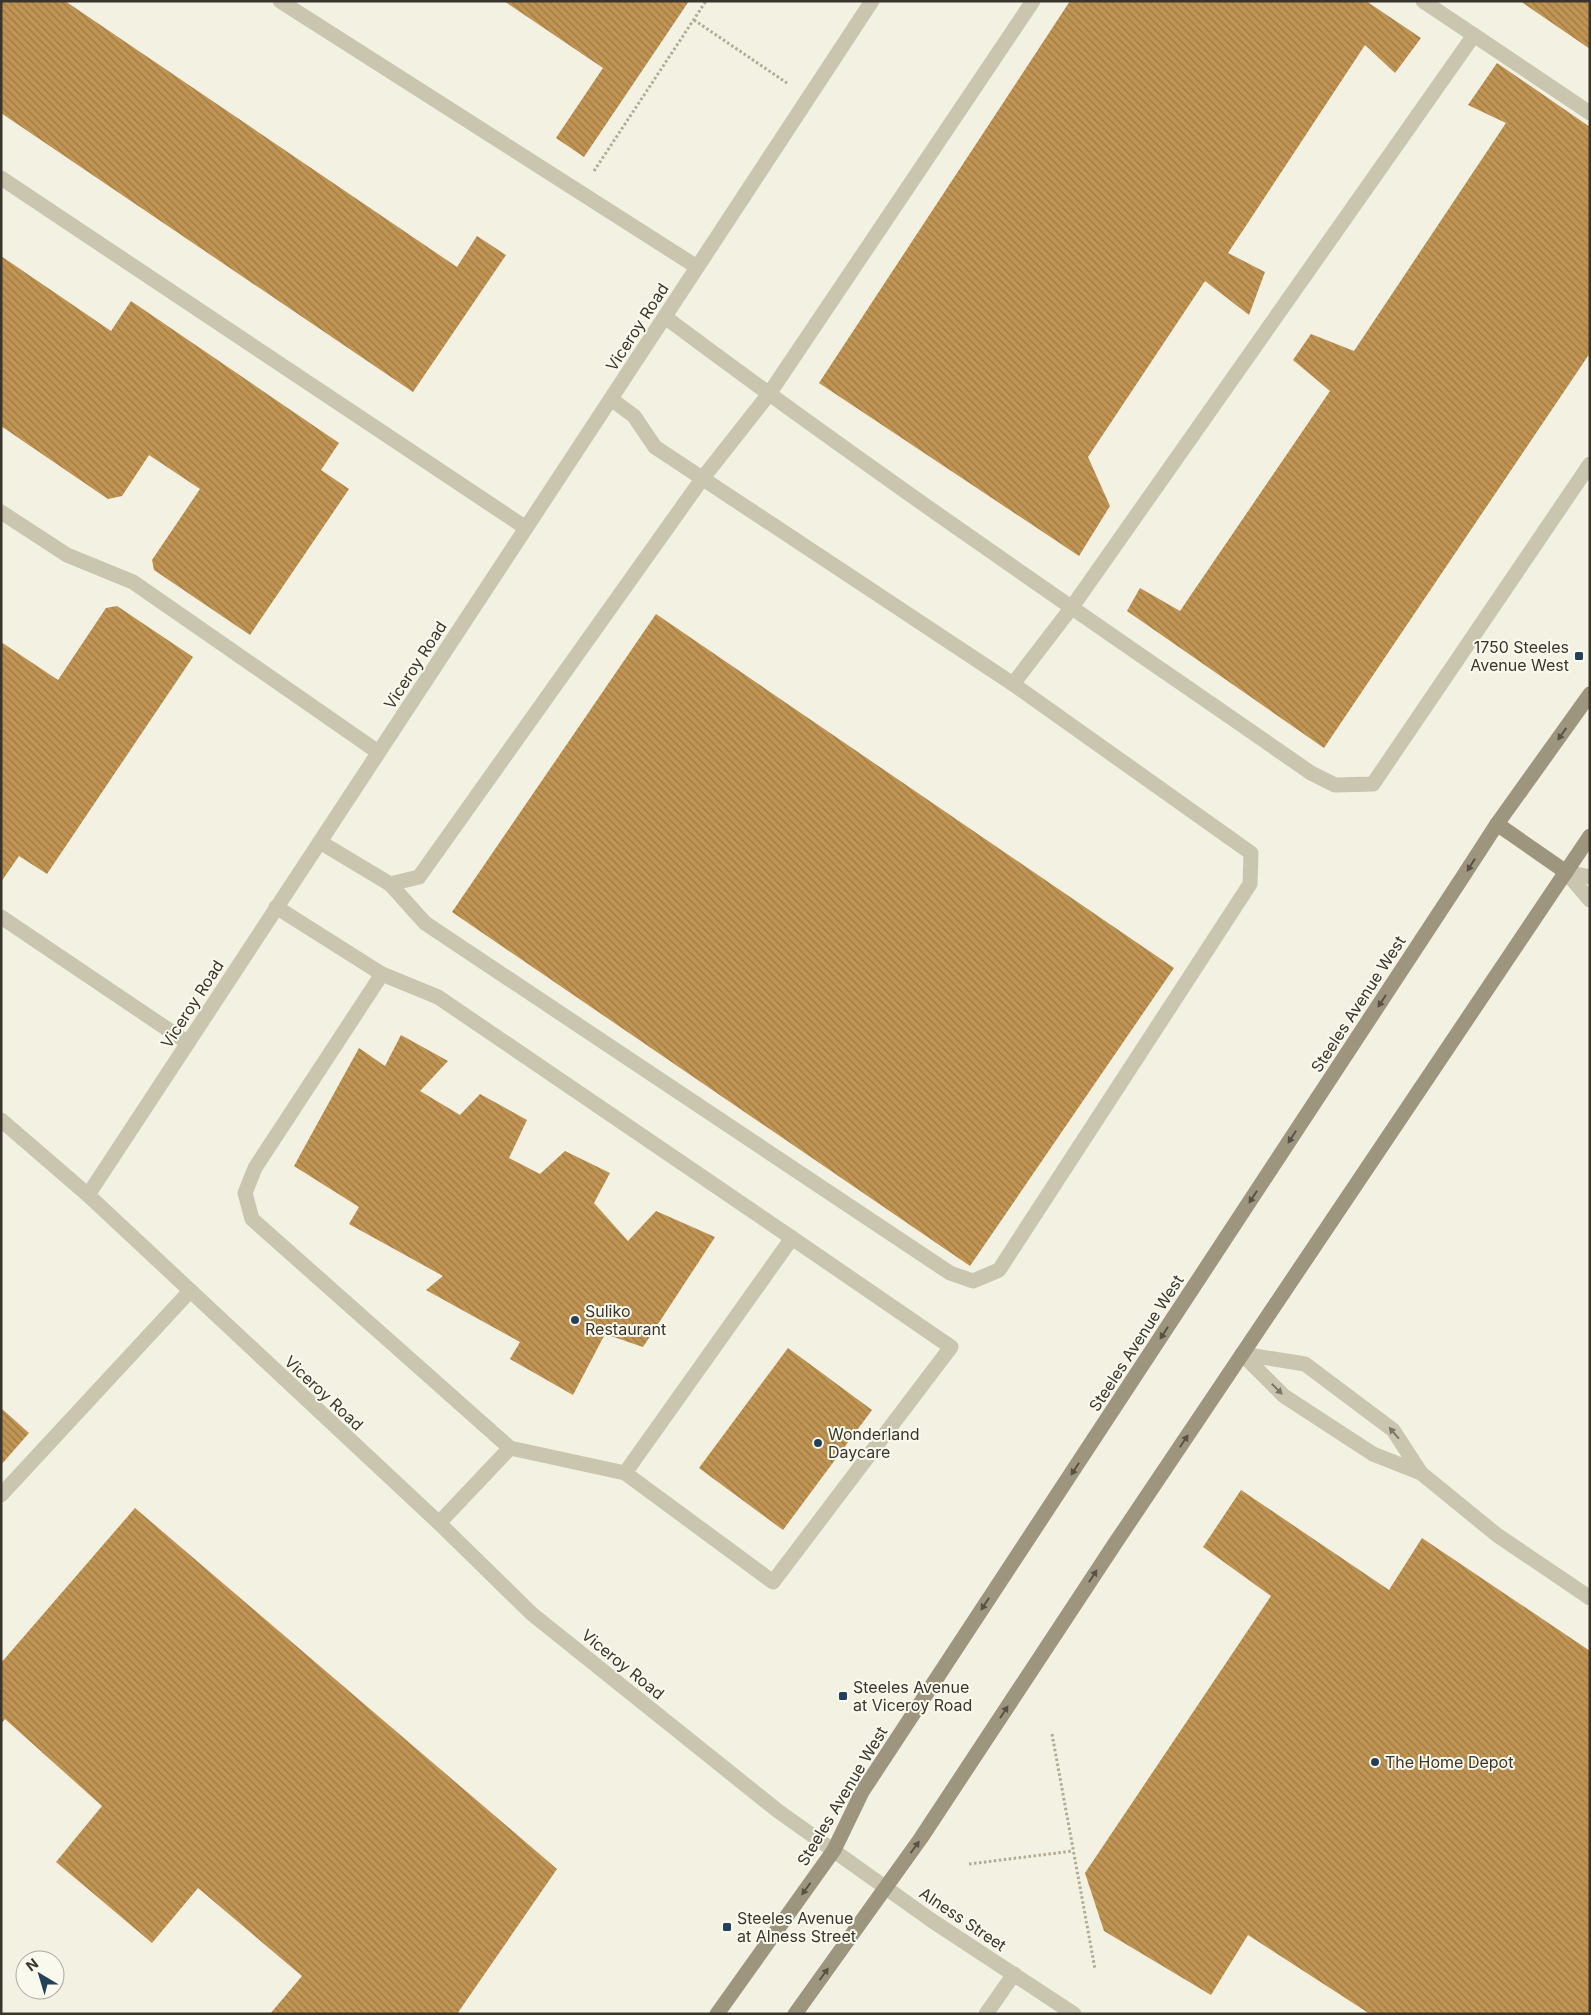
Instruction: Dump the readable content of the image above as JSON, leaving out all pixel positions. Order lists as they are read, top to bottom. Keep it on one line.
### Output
{"streets":{"main road":["Steeles Avenue West"],"street":["Viceroy Road","Alness Street"]},"crossings":[["Viceroy Road","Steeles Avenue West"],["Viceroy Road","Alness Street"],["Steeles Avenue West","Alness Street"]],"places":{"transit":["1750 Steeles Avenue West","Steeles Avenue at Viceroy Road","Steeles Avenue at Alness Street"],"other":["Suliko Restaurant","Wonderland Daycare","The Home Depot"]},"north":"top left"}
